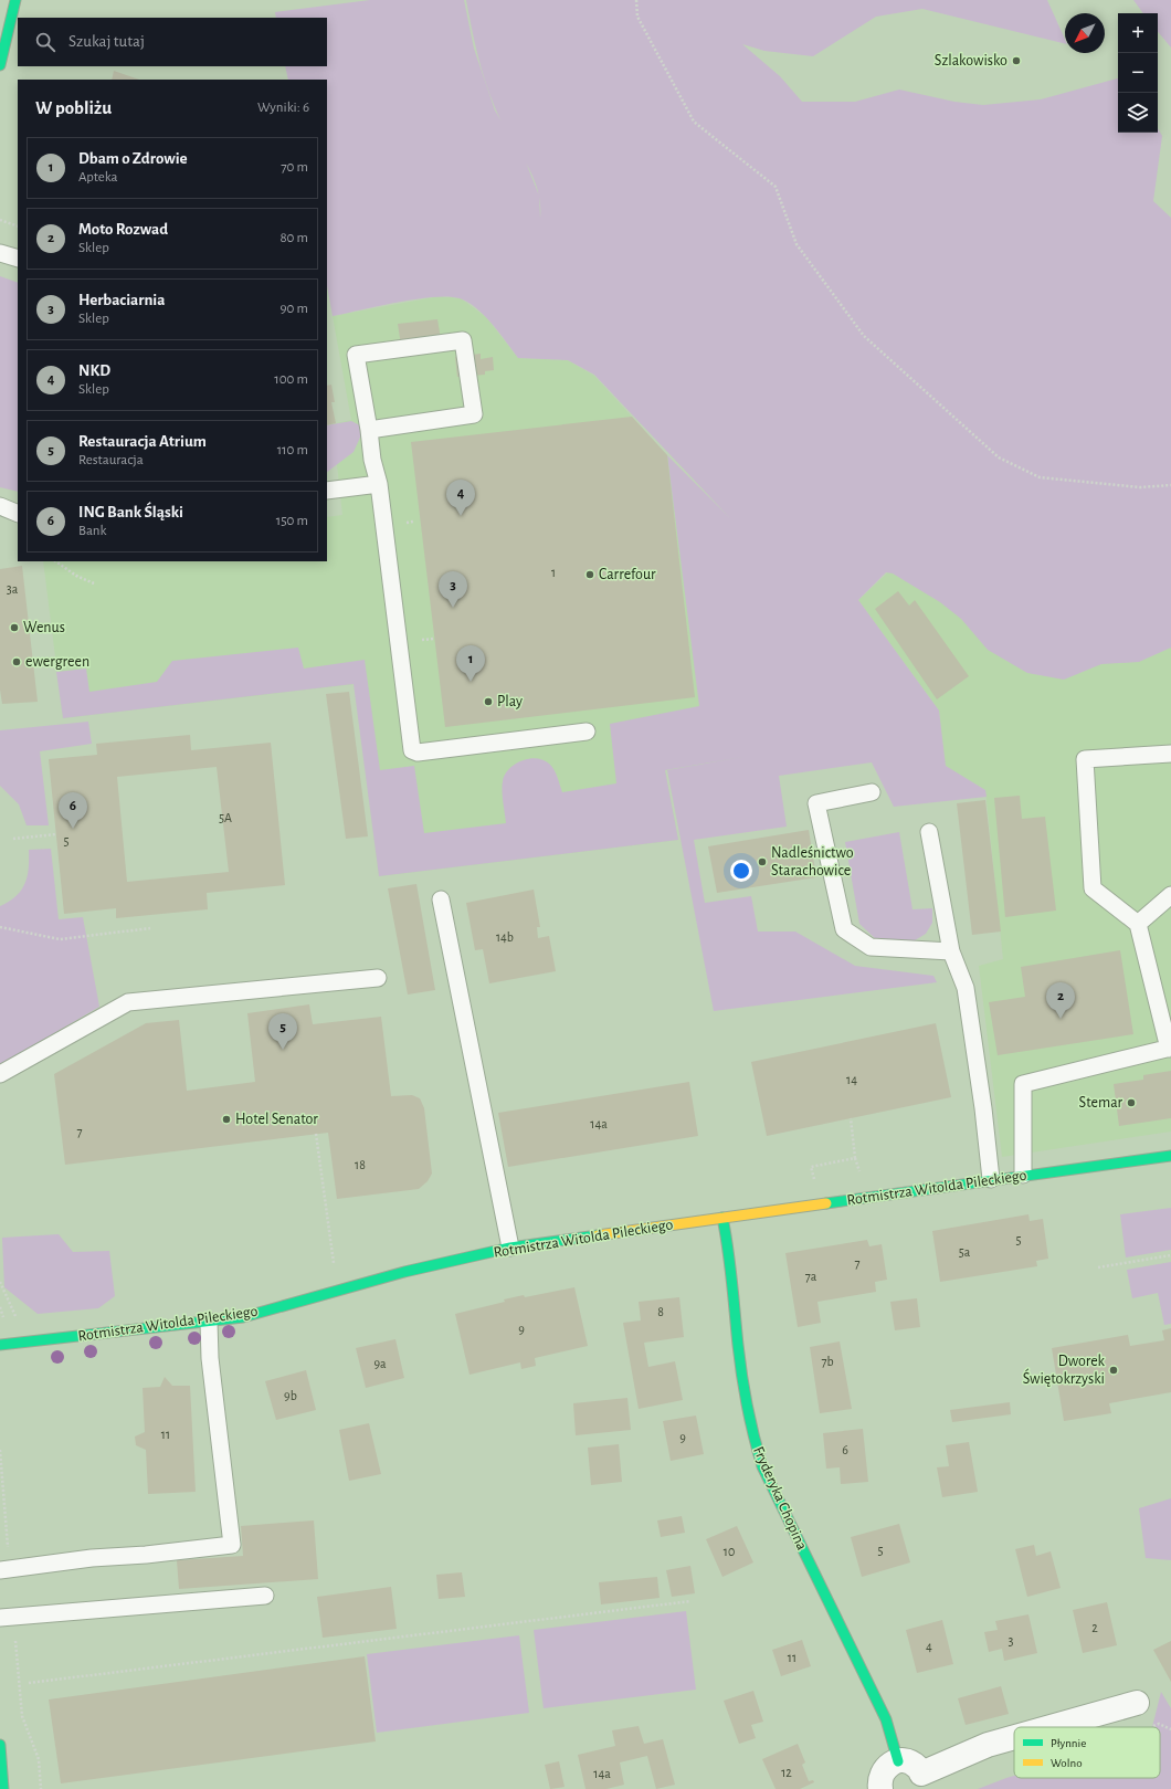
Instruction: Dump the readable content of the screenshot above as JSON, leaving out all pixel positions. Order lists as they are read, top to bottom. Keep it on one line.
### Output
{"streets":{"street":["Rotmistrza Witolda Pileckiego","Fryderyka Chopina"]},"crossings":[["Rotmistrza Witolda Pileckiego","Fryderyka Chopina"]],"places":["Szlakowisko","Carrefour","Wenus","ewergreen","Play","Nadleśnictwo Starachowice","Stemar","Hotel Senator","Dworek Świętokrzyski"],"house_numbers":["1","3a","5A","5","14b","14","14a","7","18","5","5a","7","7a","8","9","7b","9a","9b","11","9","6","5","10","2","3","4","11","12","14a"],"legend":["Płynnie","Wolno"],"north":"bottom left","page":{"map_buttons":["+","−"],"search":"Szukaj tutaj","heading":["W pobliżu","Wyniki: 6"],"list":[{"mark":"1","name":"Dbam o Zdrowie","note":"Apteka","value":"70 m"},{"mark":"2","name":"Moto Rozwad","note":"Sklep","value":"80 m"},{"mark":"3","name":"Herbaciarnia","note":"Sklep","value":"90 m"},{"mark":"4","name":"NKD","note":"Sklep","value":"100 m"},{"mark":"5","name":"Restauracja Atrium","note":"Restauracja","value":"110 m"},{"mark":"6","name":"ING Bank Śląski","note":"Bank","value":"150 m"}],"pins":["4","3","1","6","2","5"]}}
